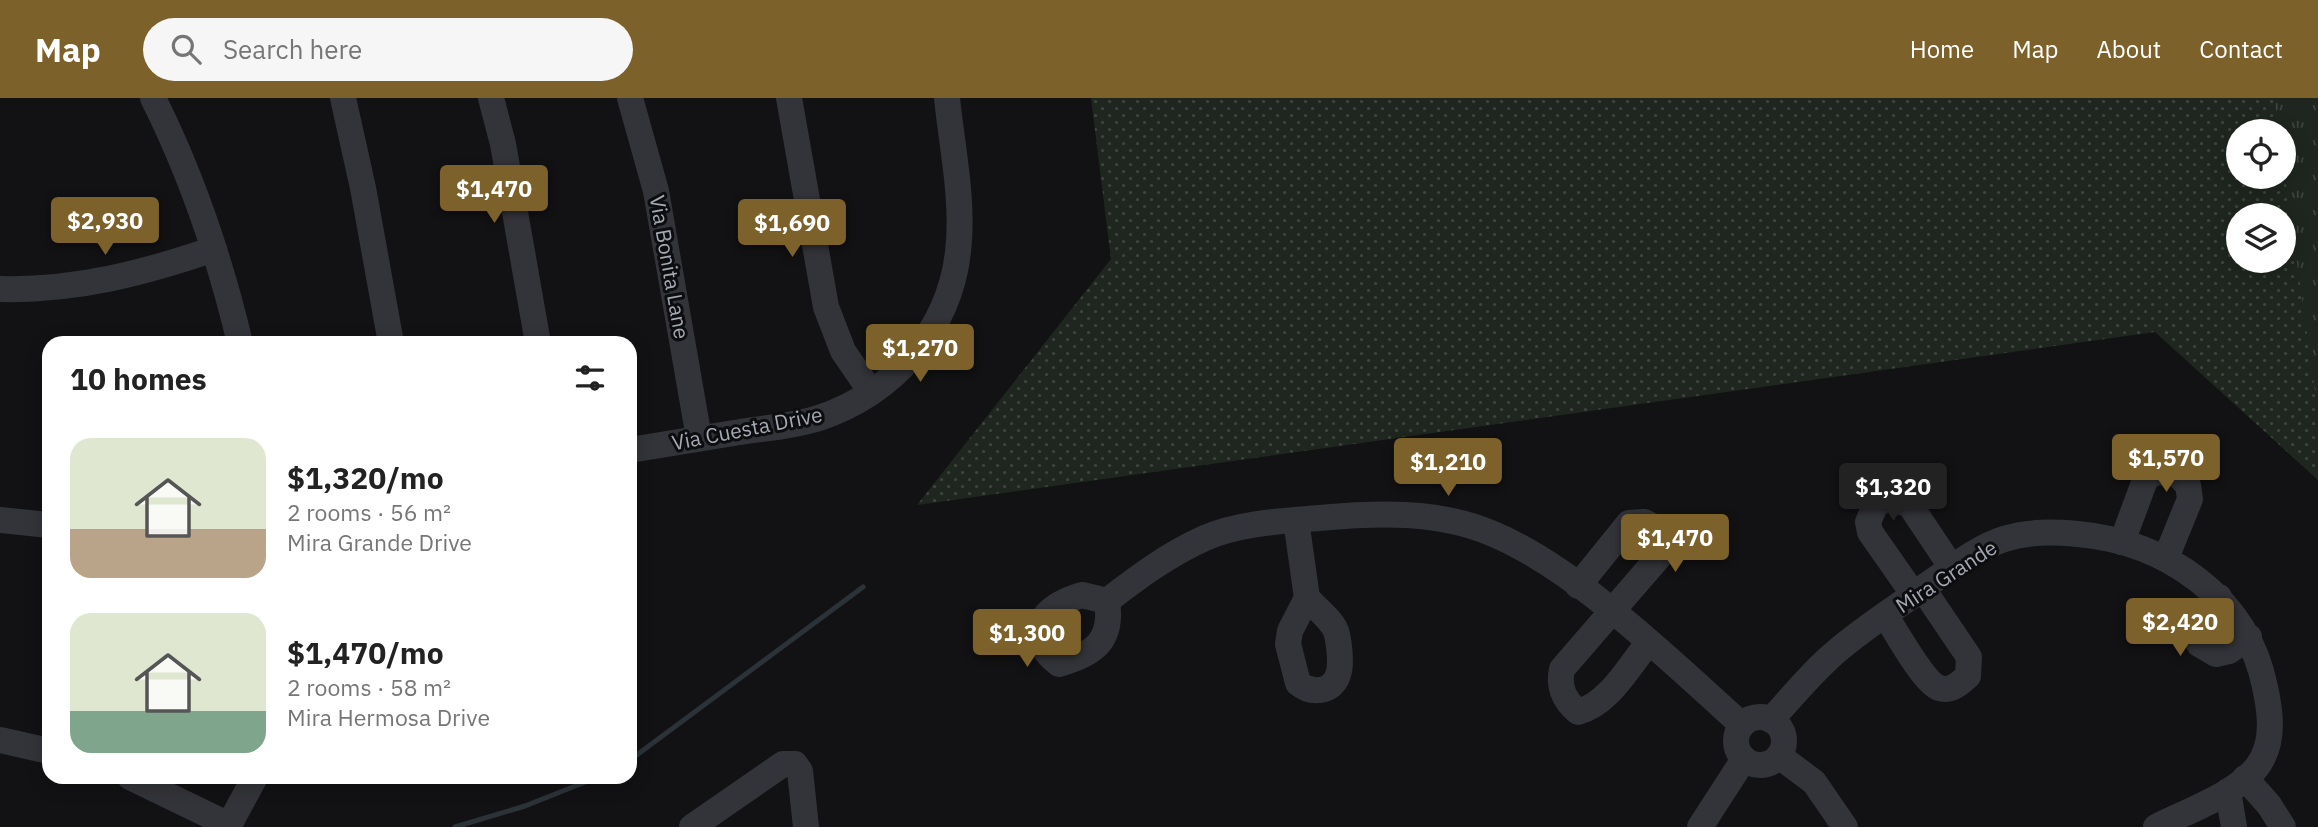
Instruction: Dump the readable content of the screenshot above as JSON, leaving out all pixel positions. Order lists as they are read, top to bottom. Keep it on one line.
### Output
{"streets":{"street":["Via Bonita Lane","Via Cuesta Drive","Mira Grande"]},"crossings":[["Via Bonita Lane","Via Cuesta Drive"]],"page":{"header":"Map","search":"Search here","nav":["Home","Map","About","Contact"],"price":["$1,470","$2,930","$1,690","$1,270","$1,570","$1,210","$1,320","$1,470","$2,420","$1,300"],"heading":"10 homes","list":[{"name":"$1,320/mo","note":"2 rooms · 56 m² · Mira Grande Drive"},{"name":"$1,470/mo","note":"2 rooms · 58 m² · Mira Hermosa Drive"}]}}
